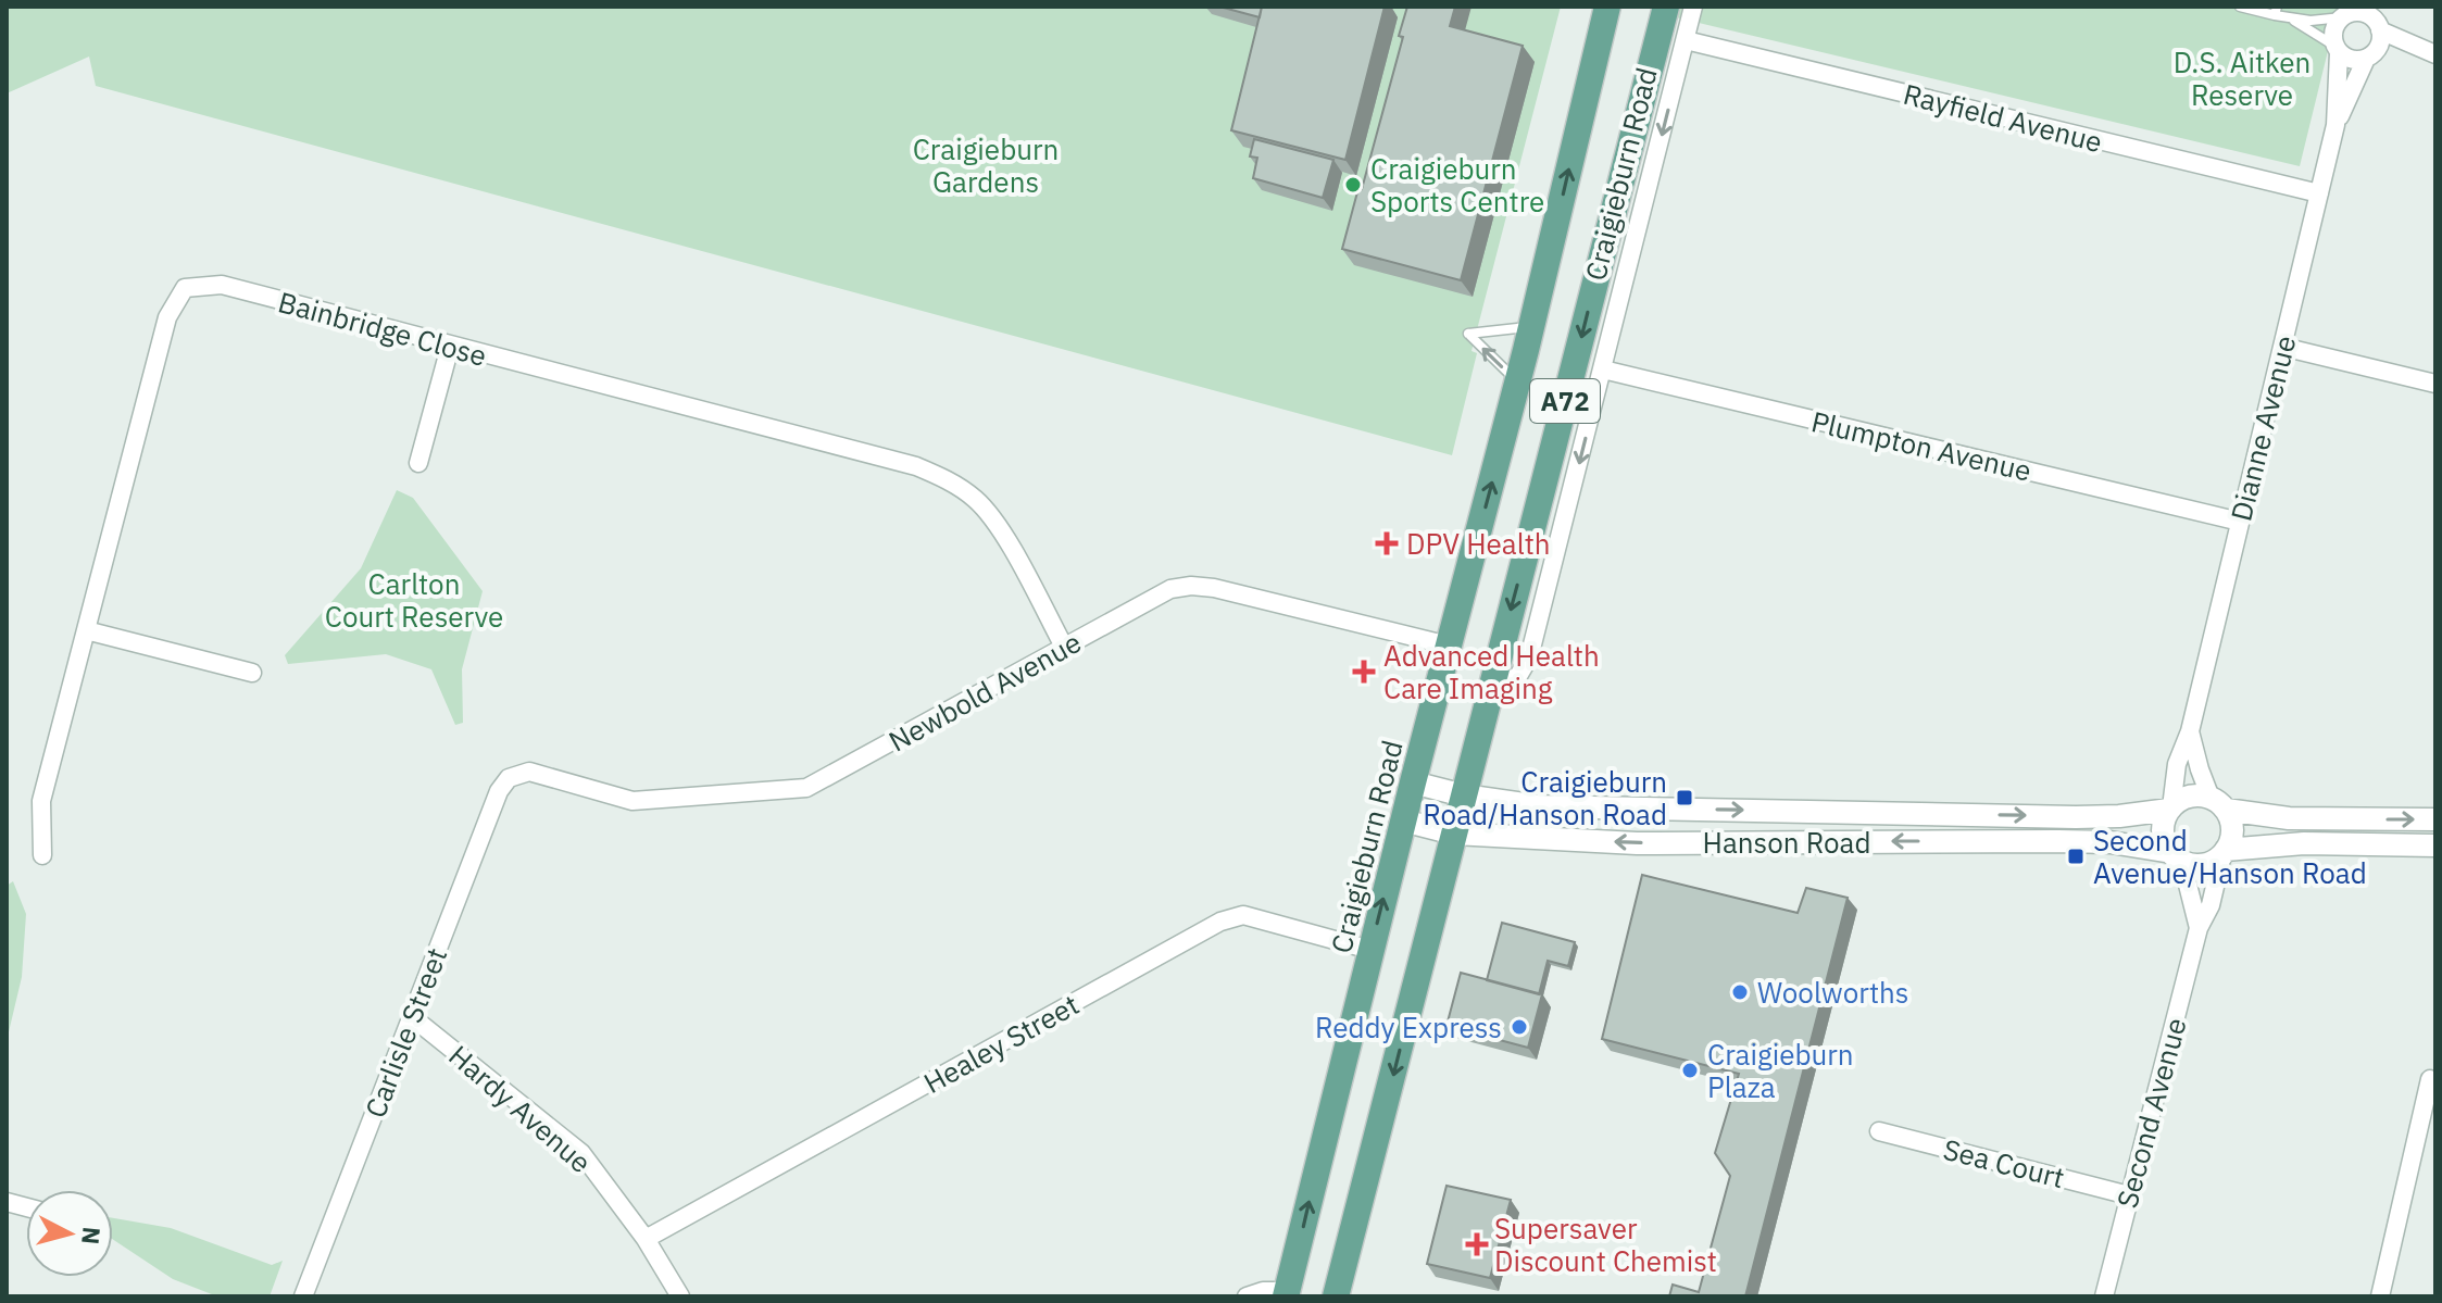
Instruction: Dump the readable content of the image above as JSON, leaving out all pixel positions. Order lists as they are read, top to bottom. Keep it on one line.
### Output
{"streets":{"main road":["Craigieburn Road","A72"],"street":["Rayfield Avenue","Bainbridge Close","Dianne Avenue","Plumpton Avenue","Newbold Avenue","Hanson Road","Carlisle Street","Healey Street","Hardy Avenue","Second Avenue","Sea Court"]},"crossings":[["Rayfield Avenue","Craigieburn Road"],["Rayfield Avenue","Dianne Avenue"],["Craigieburn Road","Plumpton Avenue"],["Craigieburn Road","Newbold Avenue"],["Craigieburn Road","Hanson Road"],["Craigieburn Road","Healey Street"],["Bainbridge Close","Newbold Avenue"],["Dianne Avenue","Plumpton Avenue"],["Dianne Avenue","Hanson Road"],["Dianne Avenue","Second Avenue"],["Newbold Avenue","Carlisle Street"],["Hanson Road","Second Avenue"],["Carlisle Street","Hardy Avenue"],["Healey Street","Hardy Avenue"],["Second Avenue","Sea Court"]],"parks":["D.S. Aitken Reserve","Craigieburn Gardens","Carlton Court Reserve"],"places":{"other":["Craigieburn Sports Centre","Woolworths","Reddy Express","Craigieburn Plaza"],"health":["DPV Health","Advanced Health Care Imaging","Supersaver Discount Chemist"],"transit":["Craigieburn Road/Hanson Road","Second Avenue/Hanson Road"]},"north":"right"}
